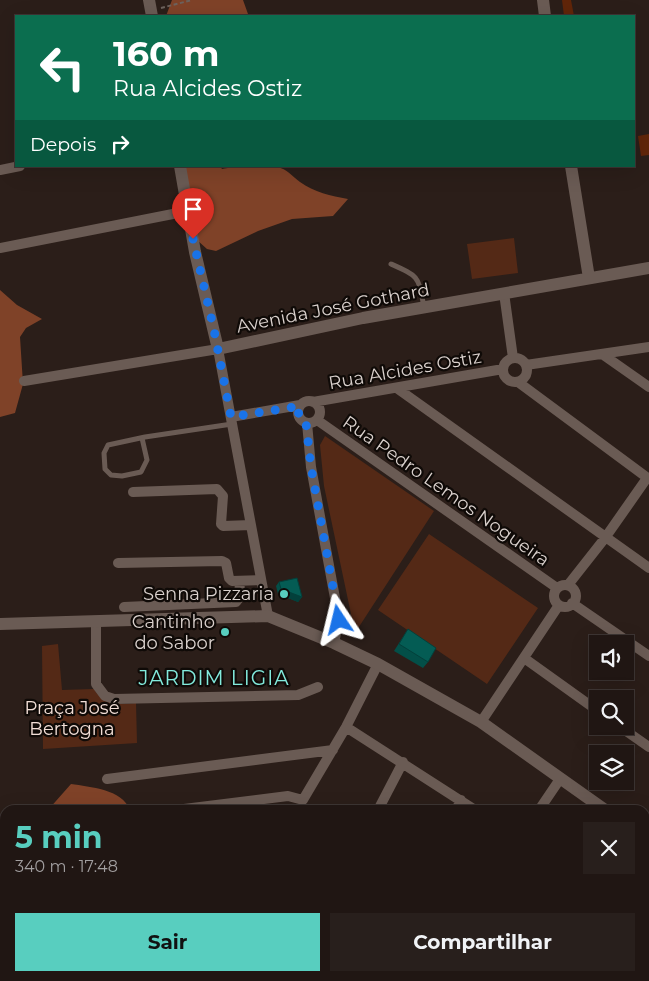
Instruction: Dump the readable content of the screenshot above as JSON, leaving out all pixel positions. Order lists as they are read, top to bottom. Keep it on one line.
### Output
{"streets":{"street":["Avenida José Gothard","Rua Alcides Ostiz","Rua Pedro Lemos Nogueira"]},"crossings":[["Rua Alcides Ostiz","Rua Pedro Lemos Nogueira"]],"districts":["JARDIM LIGIA"],"parks":["Praça José Bertogna"],"places":["Senna Pizzaria","Cantinho do Sabor"],"page":{"turn":["160 m","Rua Alcides Ostiz"],"then":"Depois","heading":["5 min","340 m · 17:48"],"buttons":["Sair","Compartilhar"]}}
